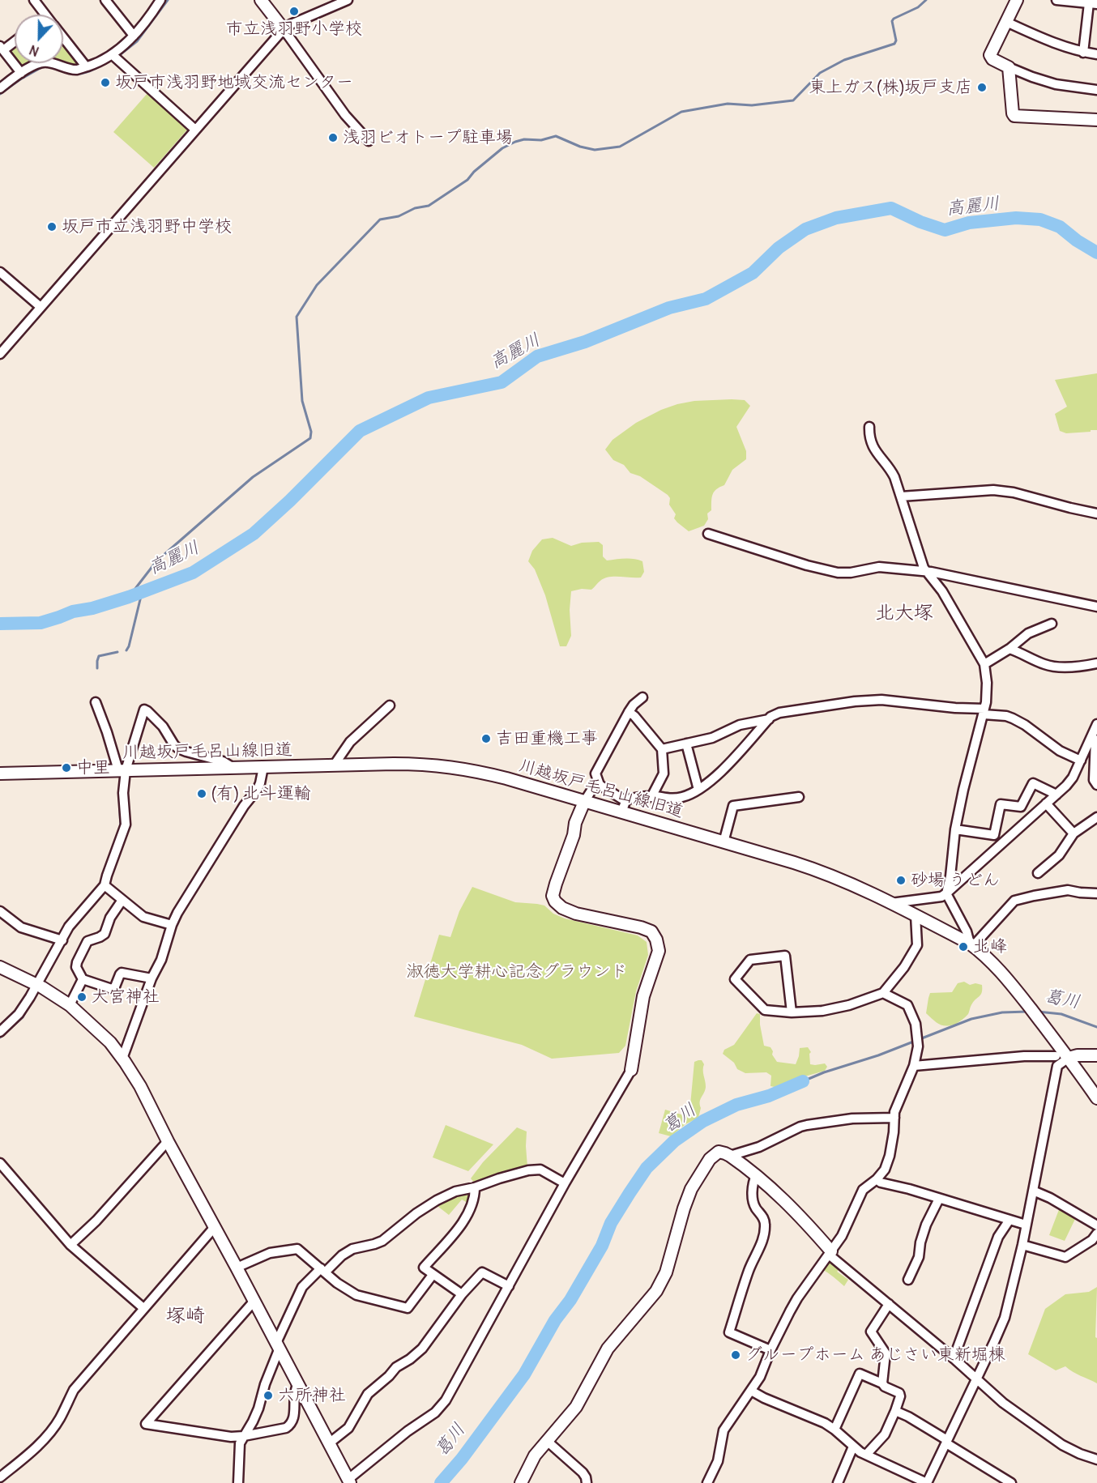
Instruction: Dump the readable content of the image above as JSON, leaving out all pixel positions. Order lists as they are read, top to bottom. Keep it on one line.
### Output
{"streets":{"street":["川越坂戸毛呂山線旧道"]},"districts":["北大塚","塚崎"],"water":["高麗川","葛川"],"parks":["淑徳大学耕心記念グラウンド"],"places":["市立浅羽野小学校","坂戸市浅羽野地域交流センター","東上ガス(株)坂戸支店","浅羽ビオトープ駐車場","坂戸市立浅羽野中学校","吉田重機工事","中里","(有) 北斗運輸","砂場 うどん","北峰","大宮神社","グループホーム あじさい東新堀棟","六所神社"],"north":"bottom"}
